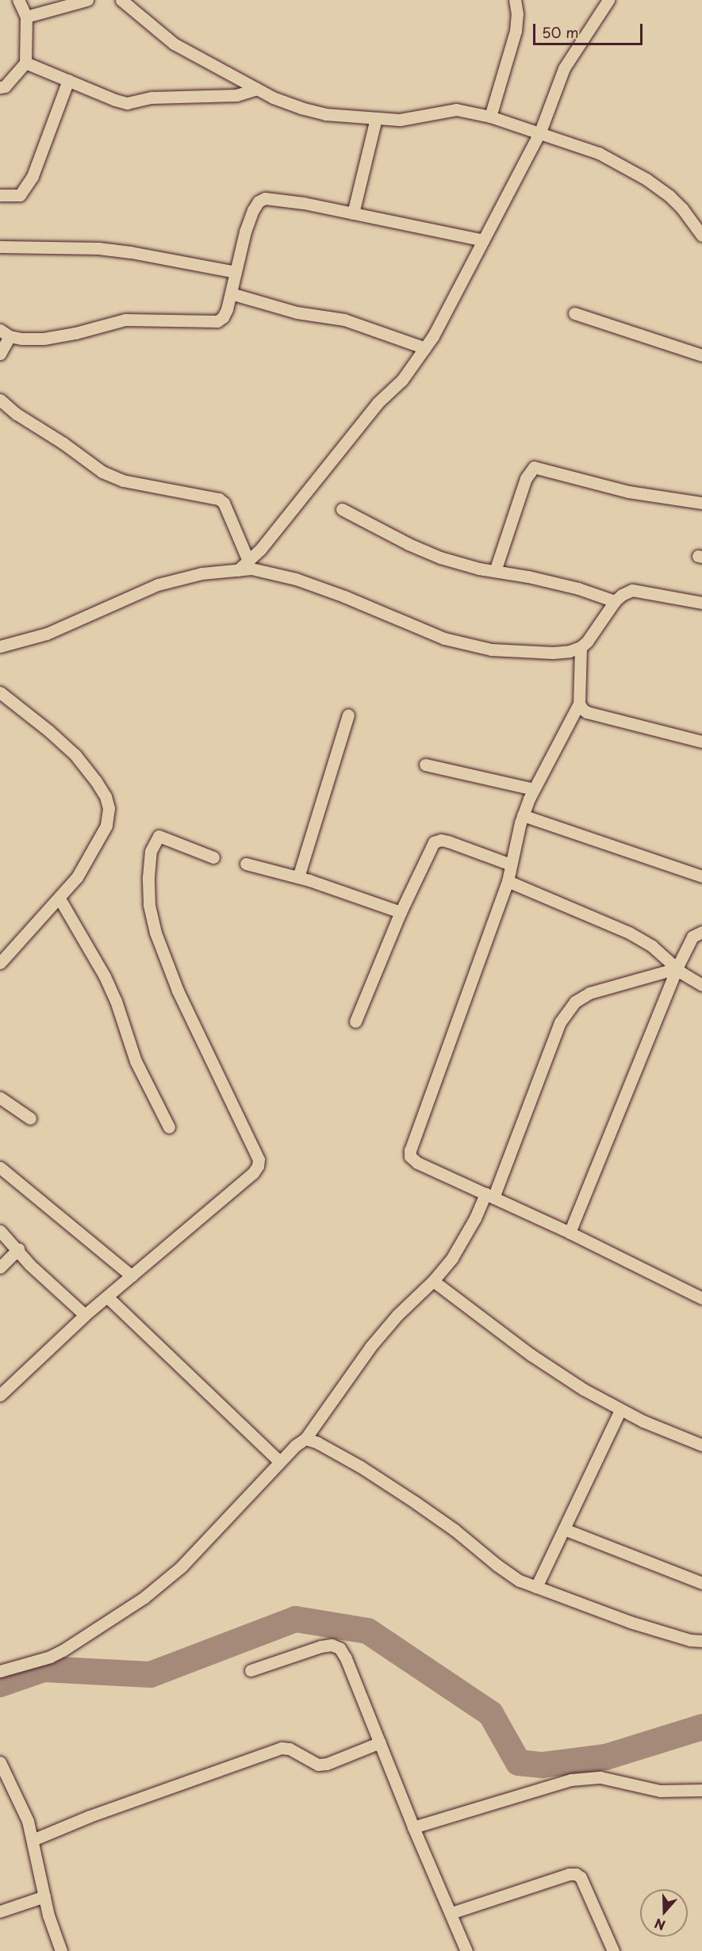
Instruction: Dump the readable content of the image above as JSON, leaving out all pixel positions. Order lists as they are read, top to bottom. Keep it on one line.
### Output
{"scale_bar":"50 m","north":"bottom"}
